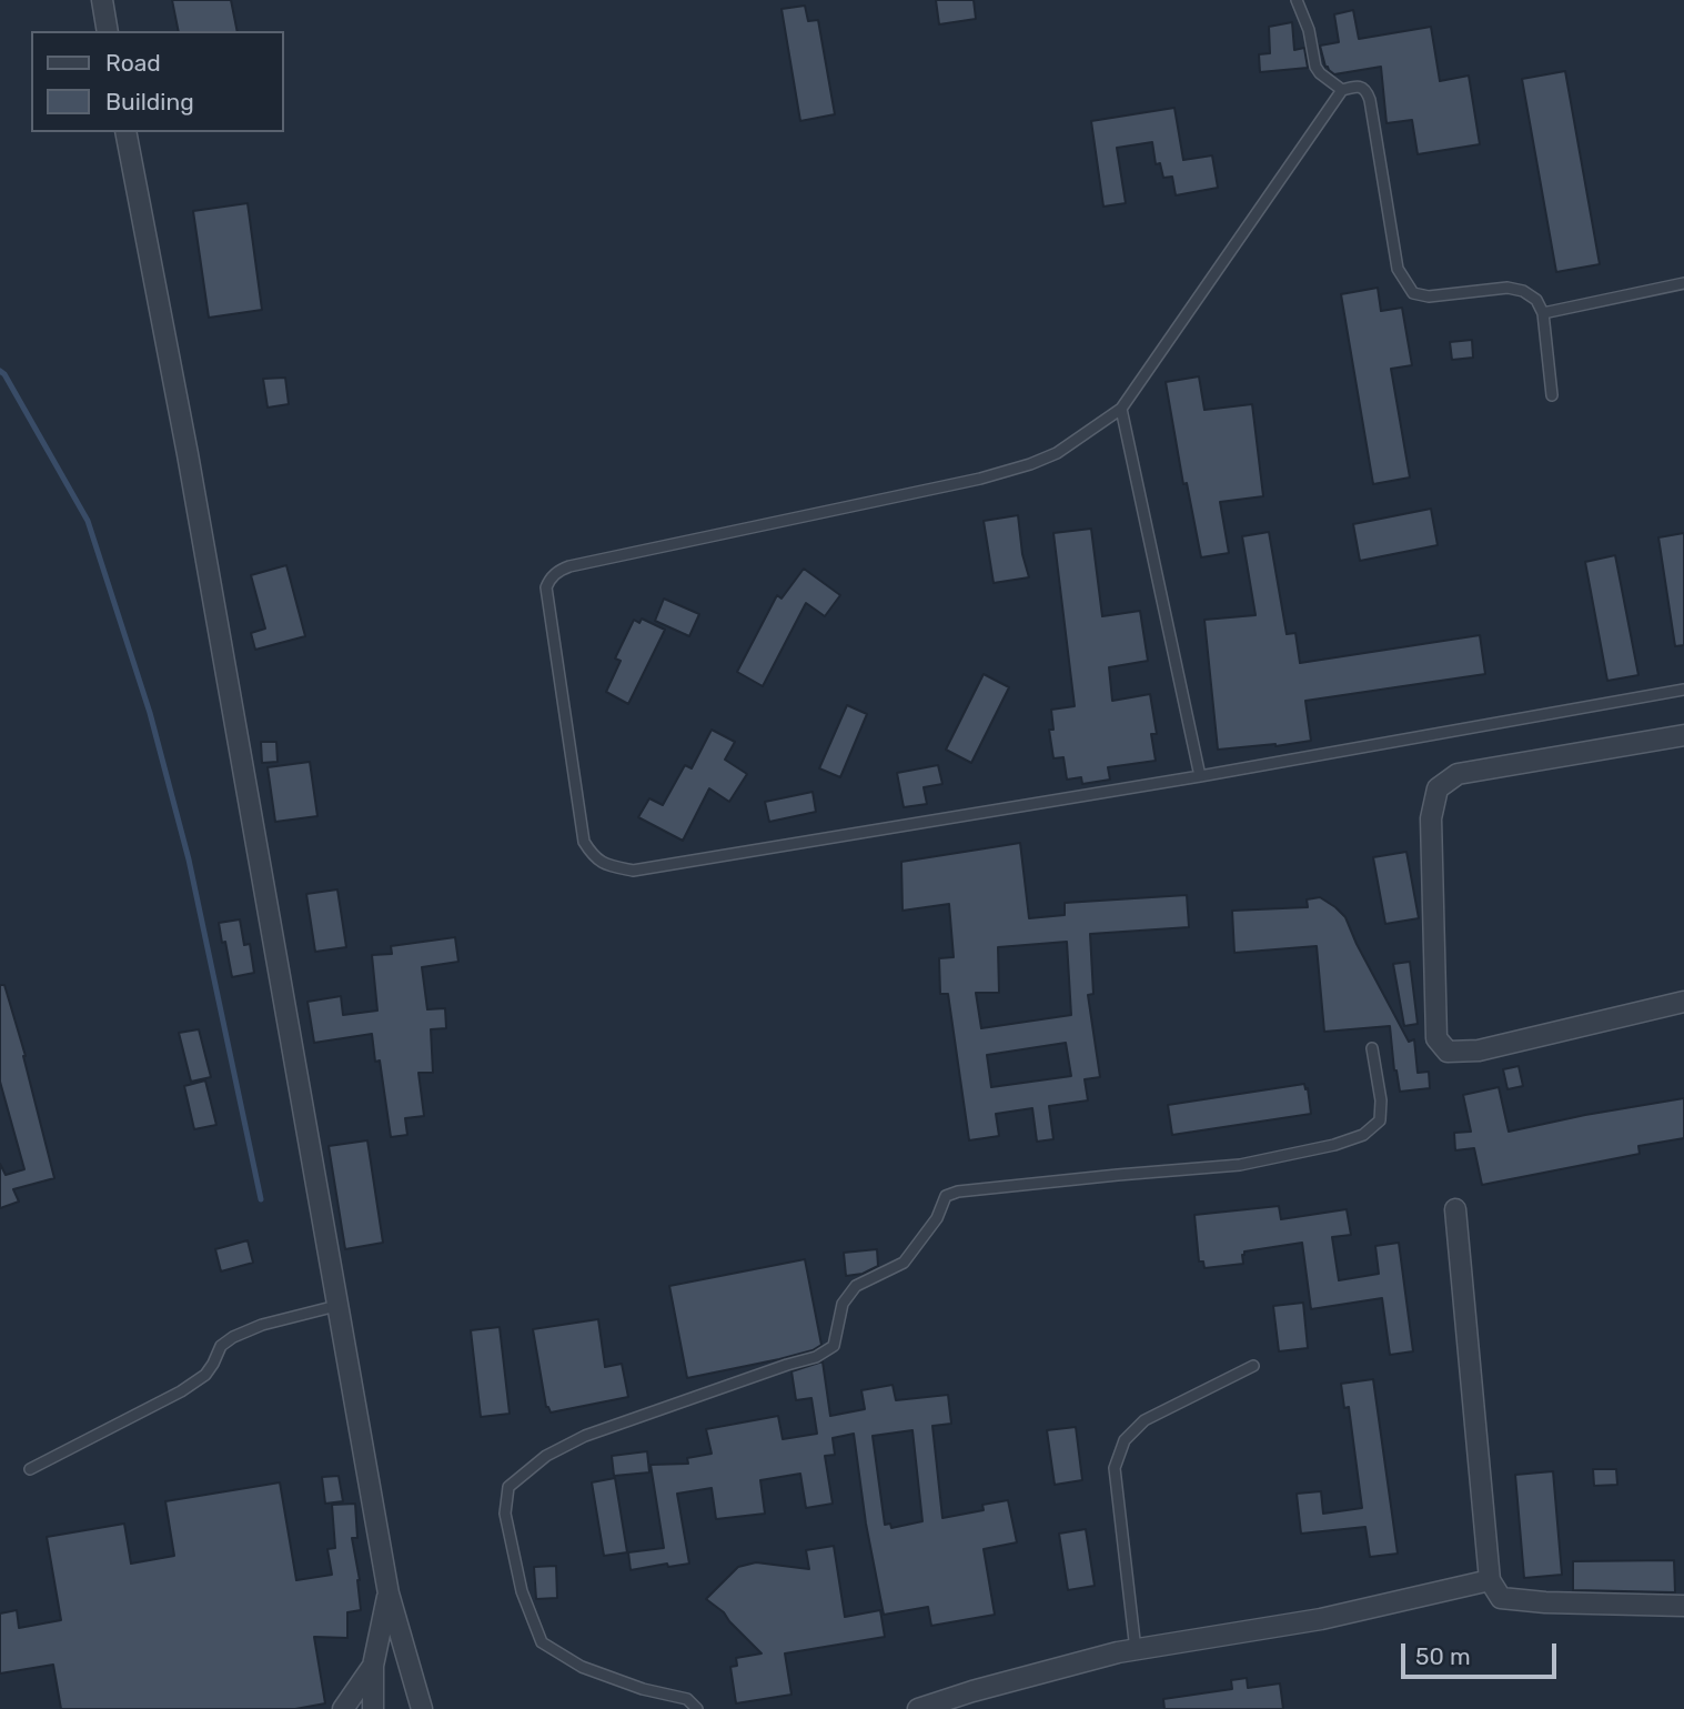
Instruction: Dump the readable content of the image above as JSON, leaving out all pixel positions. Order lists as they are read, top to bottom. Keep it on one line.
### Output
{"legend":["Road","Building"],"scale_bar":"50 m"}
